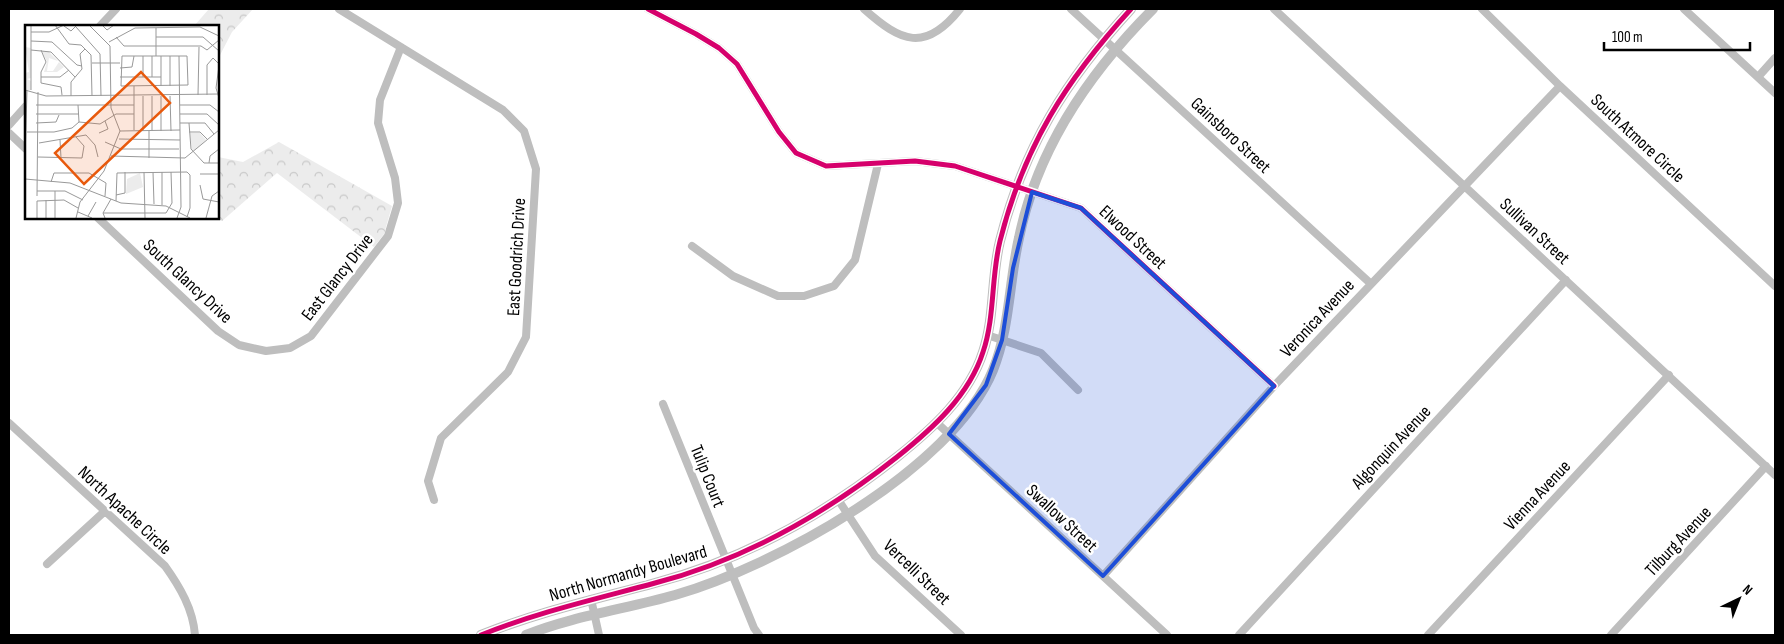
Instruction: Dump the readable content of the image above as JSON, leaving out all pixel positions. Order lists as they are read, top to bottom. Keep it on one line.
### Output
{"streets":{"street":["Gainsboro Street","South Atmore Circle","Sullivan Street","Elwood Street","East Goodrich Drive","East Glancy Drive","South Glancy Drive","Veronica Avenue","Algonquin Avenue","Tulip Court","Vienna Avenue","North Apache Circle","Swallow Street","Tilburg Avenue","Vercelli Street","North Normandy Boulevard"]},"crossings":[["Gainsboro Street","Veronica Avenue"],["Gainsboro Street","North Normandy Boulevard"],["South Atmore Circle","Veronica Avenue"],["Sullivan Street","Veronica Avenue"],["Sullivan Street","Algonquin Avenue"],["Sullivan Street","Vienna Avenue"],["Sullivan Street","Tilburg Avenue"],["Elwood Street","Veronica Avenue"],["Elwood Street","North Normandy Boulevard"],["East Goodrich Drive","East Glancy Drive"],["East Glancy Drive","South Glancy Drive"],["Veronica Avenue","Swallow Street"],["Tulip Court","North Normandy Boulevard"],["Swallow Street","North Normandy Boulevard"],["Vercelli Street","North Normandy Boulevard"]],"scale_bar":"100 m","north":"top right"}
